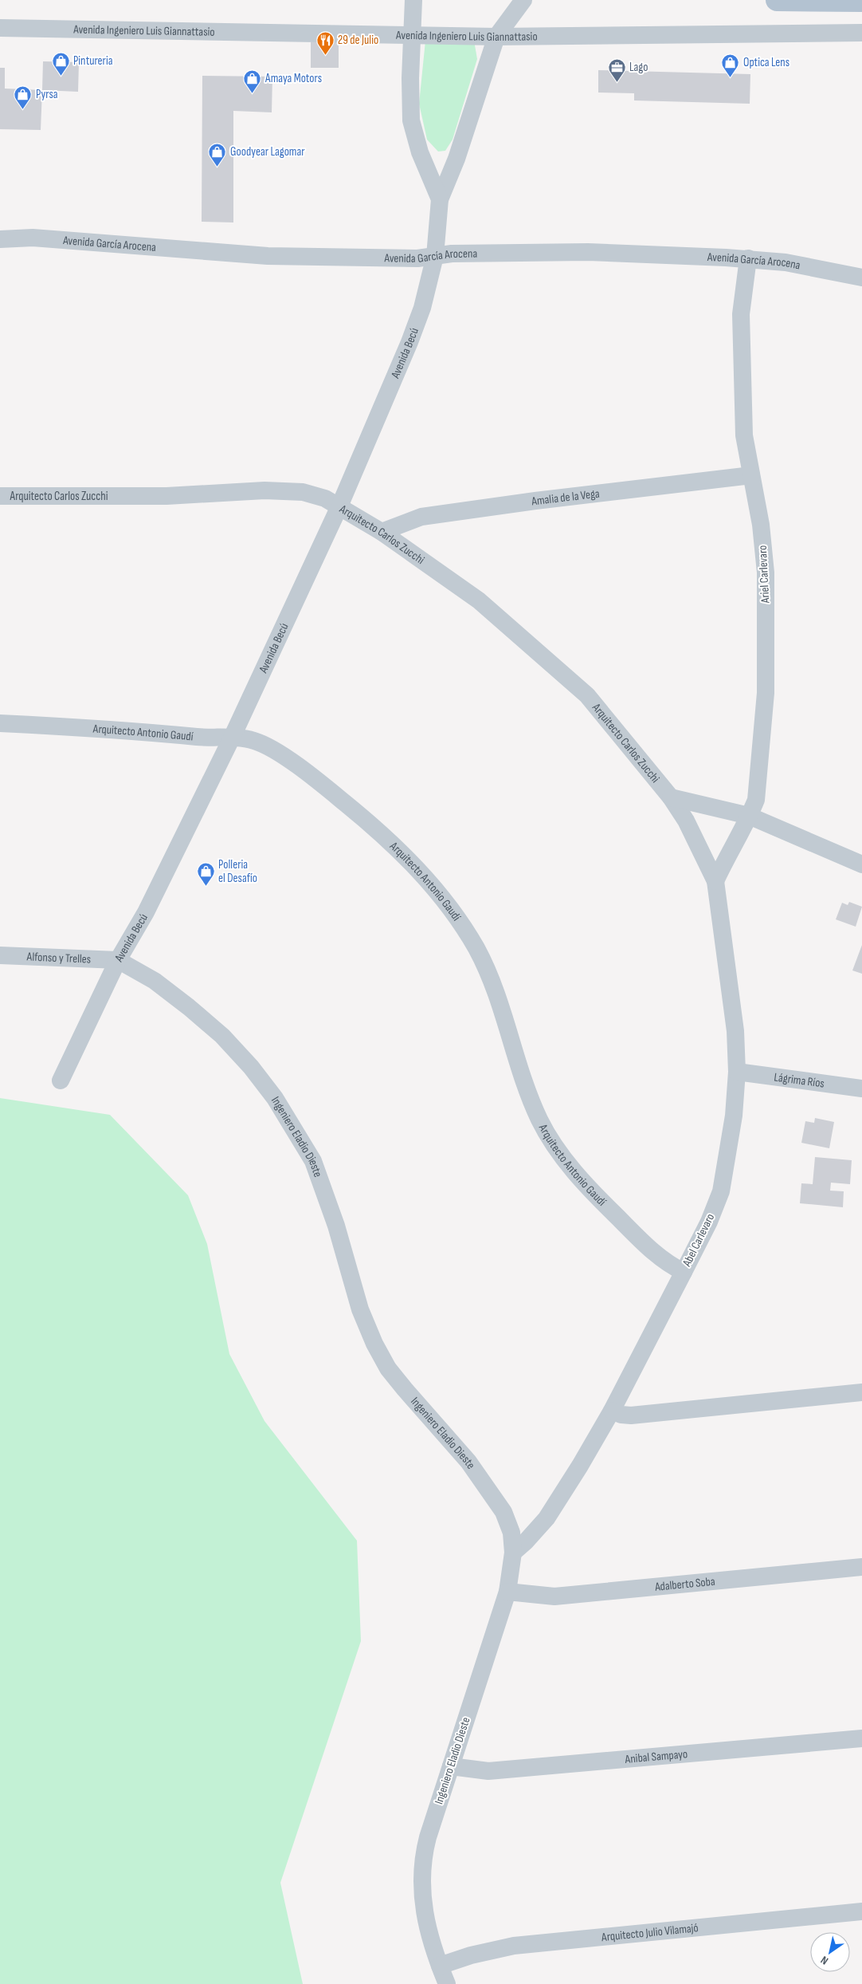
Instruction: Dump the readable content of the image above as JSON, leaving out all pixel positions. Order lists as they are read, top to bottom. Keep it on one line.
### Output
{"streets":{"street":["Avenida Ingeniero Luis Giannattasio","Avenida García Arocena","Avenida Becú","Arquitecto Carlos Zucchi","Amalia de la Vega","Ariel Carlevaro","Arquitecto Antonio Gaudí","Alfonso y Trelles","Lágrima Ríos","Ingeniero Eladio Dieste","Abel Carlevaro","Adalberto Soba","Anibal Sampayo","Arquitecto Julio Vilamajó"]},"crossings":[["Avenida Ingeniero Luis Giannattasio","Avenida Becú"],["Avenida García Arocena","Avenida Becú"],["Avenida García Arocena","Ariel Carlevaro"],["Avenida Becú","Arquitecto Carlos Zucchi"],["Avenida Becú","Arquitecto Antonio Gaudí"],["Avenida Becú","Alfonso y Trelles"],["Avenida Becú","Ingeniero Eladio Dieste"],["Arquitecto Carlos Zucchi","Amalia de la Vega"],["Arquitecto Carlos Zucchi","Ariel Carlevaro"],["Arquitecto Carlos Zucchi","Abel Carlevaro"],["Amalia de la Vega","Ariel Carlevaro"],["Ariel Carlevaro","Abel Carlevaro"],["Arquitecto Antonio Gaudí","Abel Carlevaro"],["Alfonso y Trelles","Ingeniero Eladio Dieste"],["Lágrima Ríos","Abel Carlevaro"],["Ingeniero Eladio Dieste","Abel Carlevaro"],["Ingeniero Eladio Dieste","Adalberto Soba"],["Ingeniero Eladio Dieste","Anibal Sampayo"],["Ingeniero Eladio Dieste","Arquitecto Julio Vilamajó"]],"places":{"restaurant":["29 de Julio"],"shop":["Pintureria","Optica Lens","Amaya Motors","Pyrsa","Goodyear Lagomar","Polleria el Desafío"],"office":["Lago"]},"north":"bottom left"}
